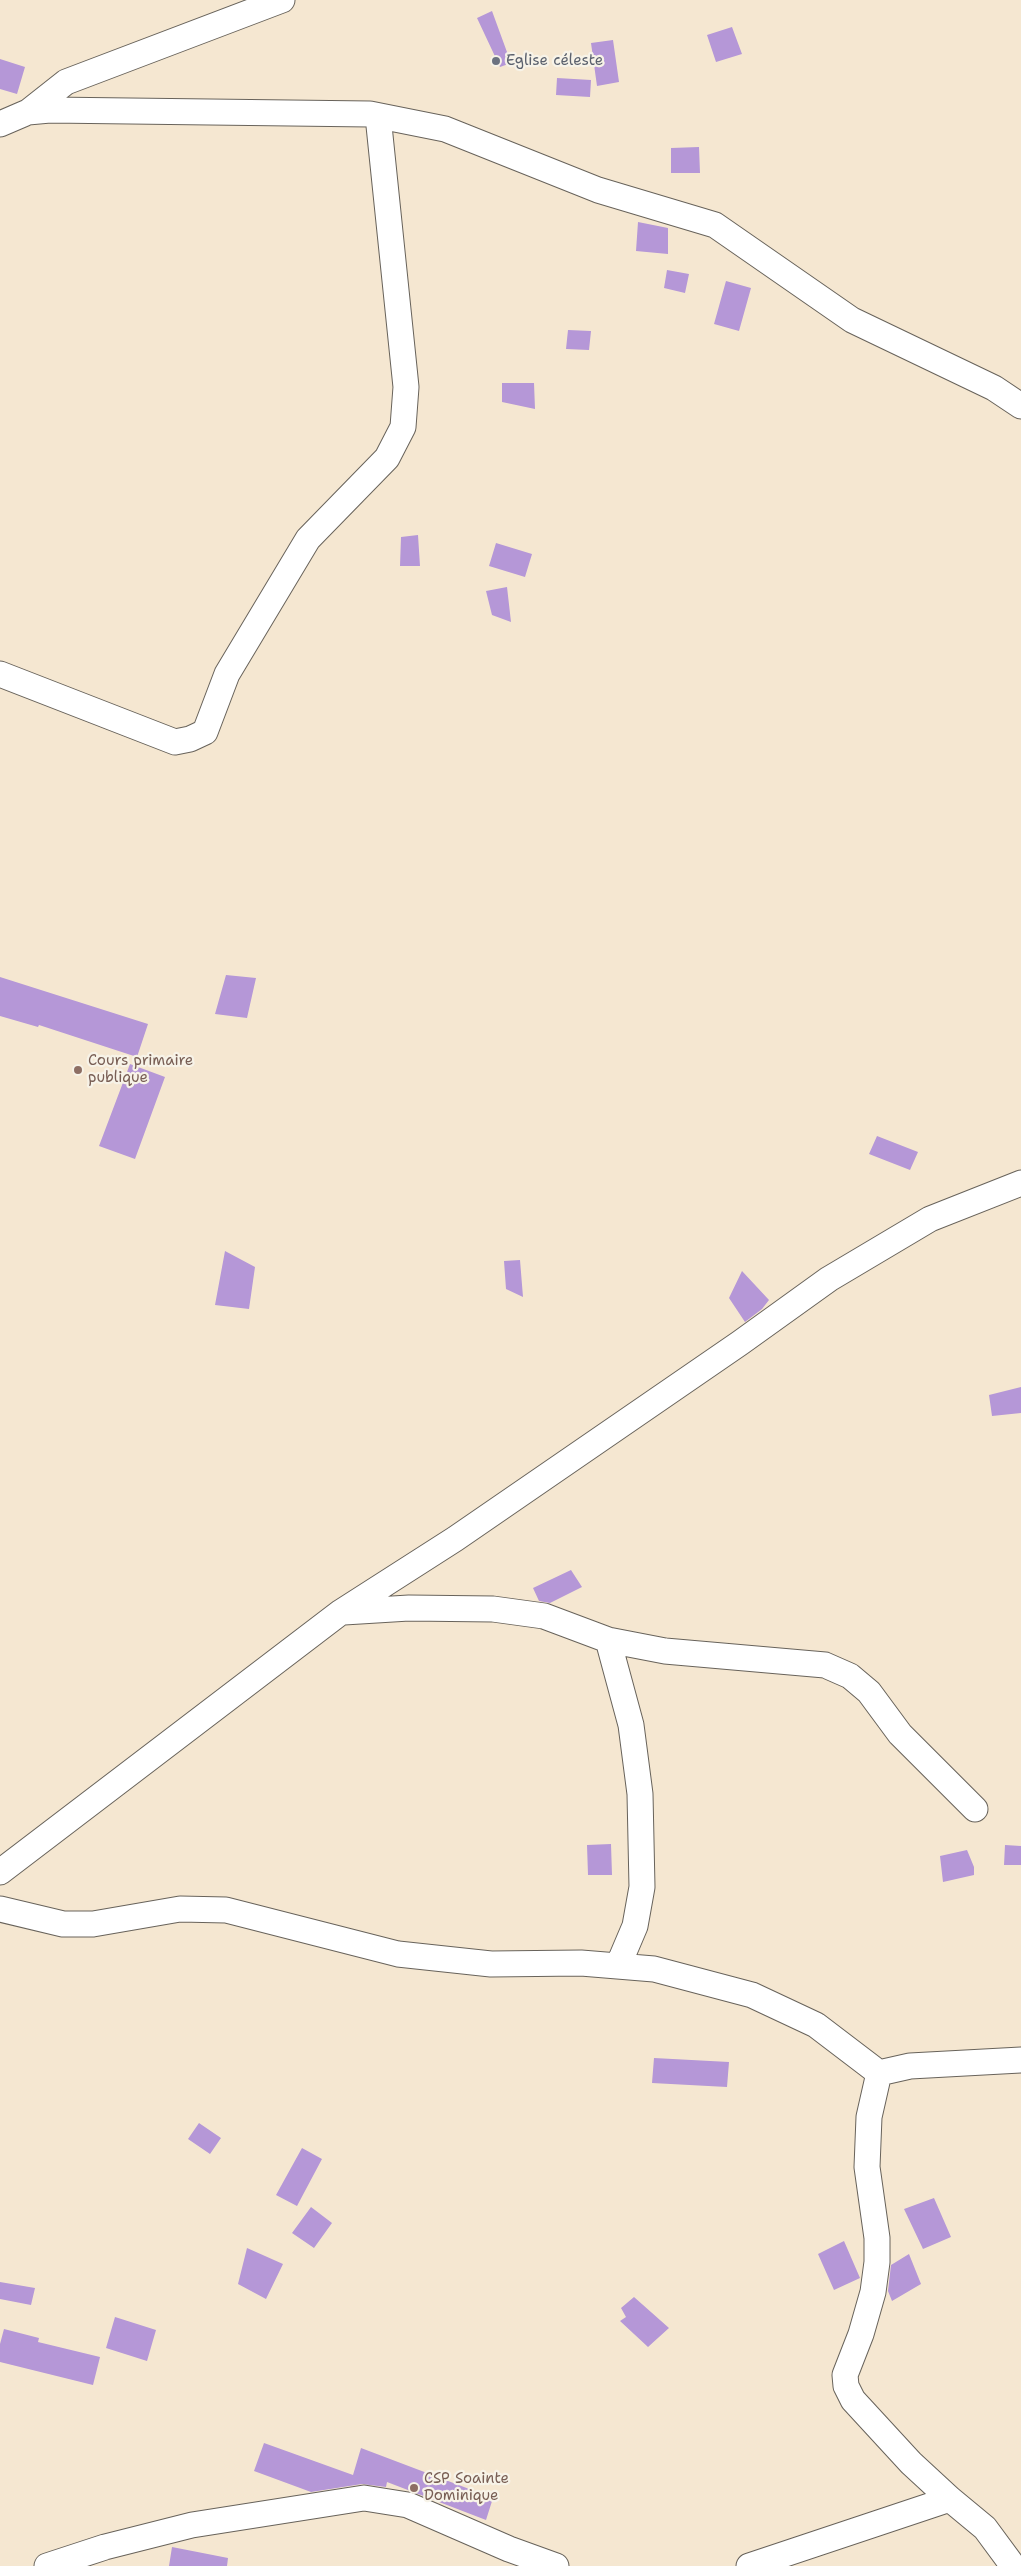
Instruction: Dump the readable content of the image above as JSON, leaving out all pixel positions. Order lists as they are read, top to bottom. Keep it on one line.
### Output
{"places":["Eglise céleste","Cours primaire publique","CSP Soainte Dominique"]}
